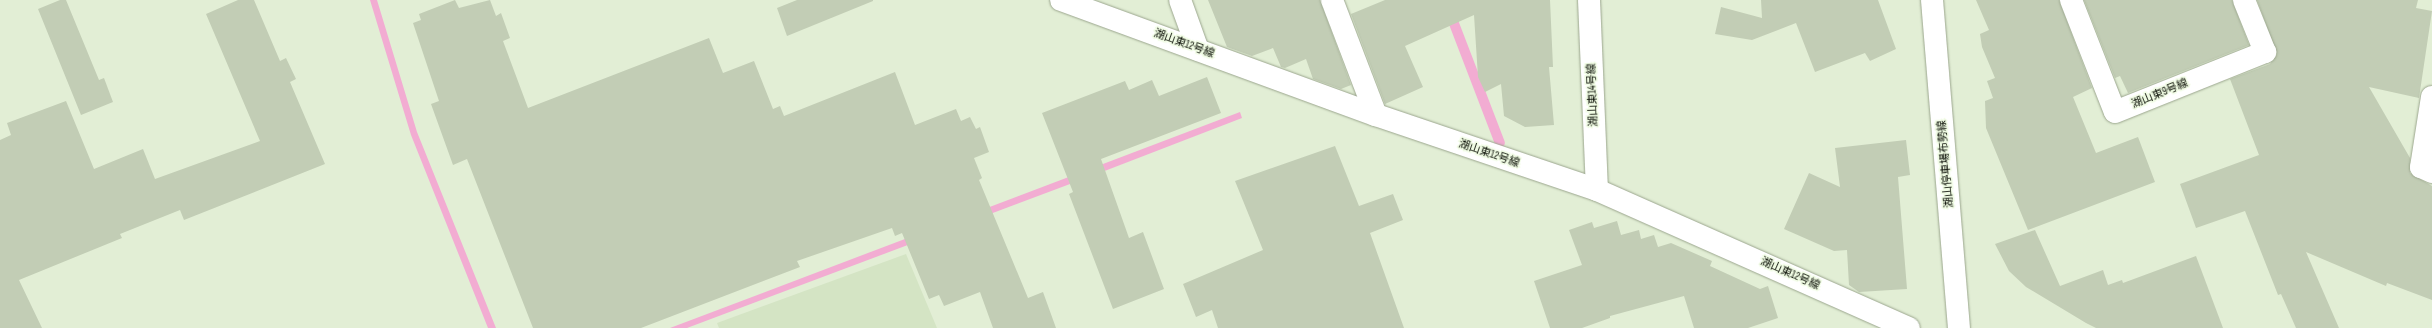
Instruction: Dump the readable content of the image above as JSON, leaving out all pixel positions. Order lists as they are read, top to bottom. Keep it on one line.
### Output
{"streets":{"street":["湖山東12号線","湖山東9号線","湖山東14号線","湖山停車場布勢線"]},"crossings":[["湖山東12号線","湖山東14号線"]]}
